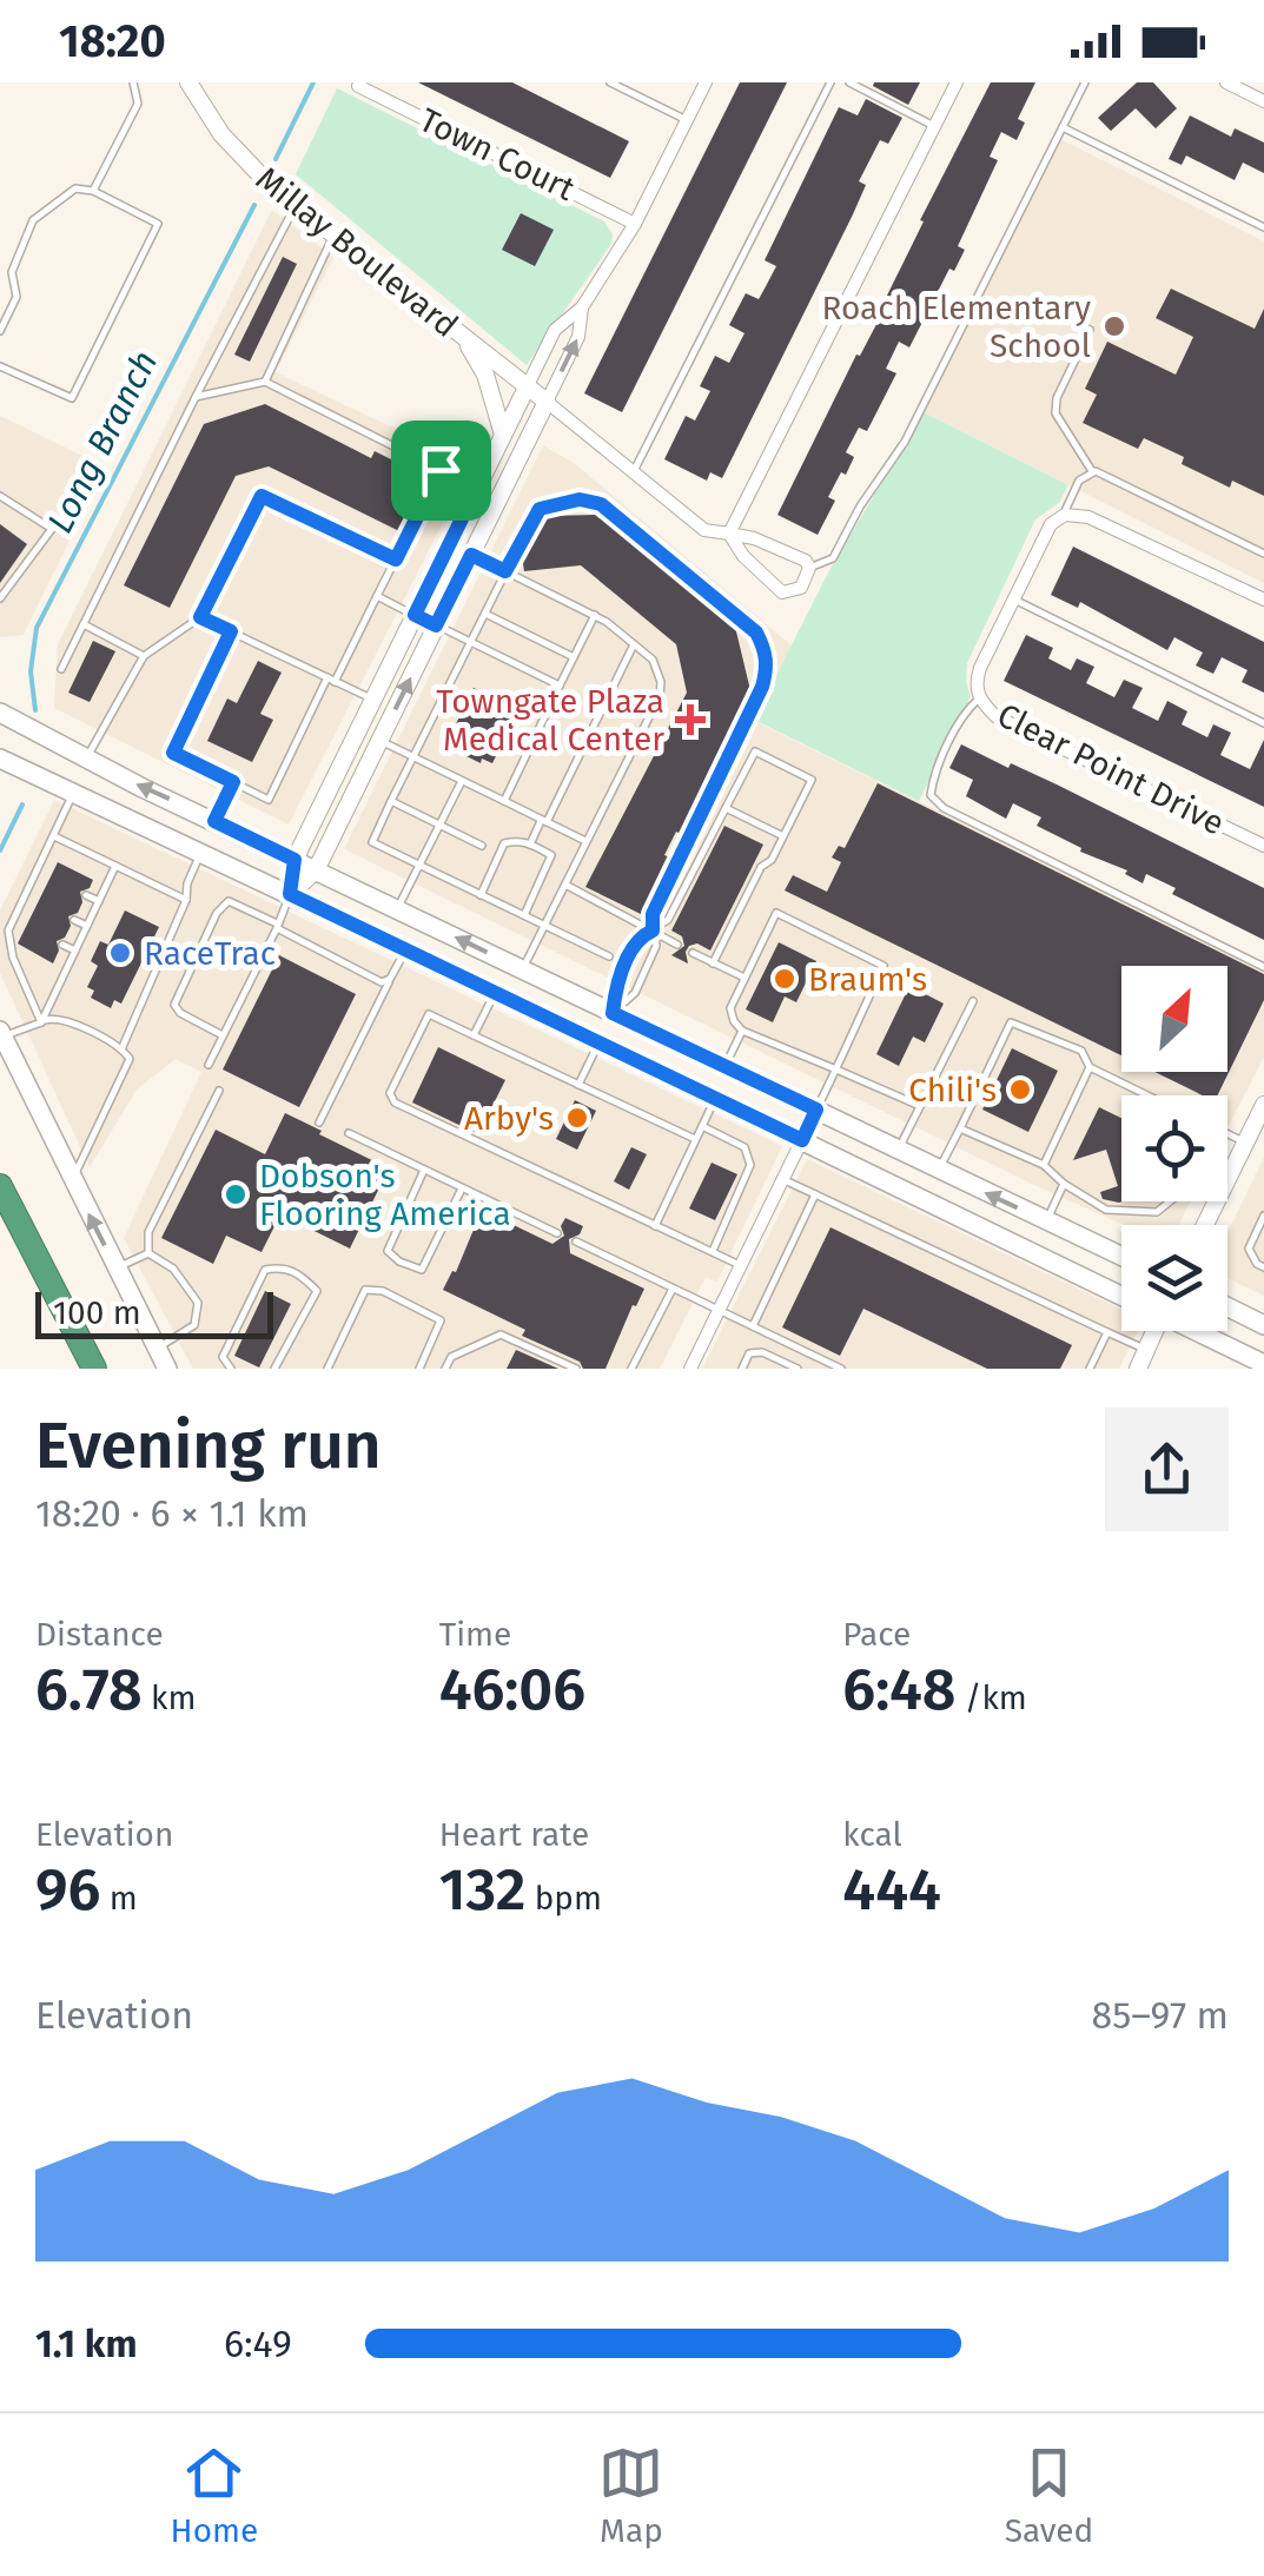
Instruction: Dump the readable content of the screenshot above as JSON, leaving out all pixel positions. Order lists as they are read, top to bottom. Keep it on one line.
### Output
{"streets":{"street":["Town Court","Millay Boulevard","Clear Point Drive"]},"water":["Long Branch"],"places":{"other":["Roach Elementary School","RaceTrac","Braum's","Chili's","Arby's","Dobson's Flooring America"],"health":["Towngate Plaza Medical Center"]},"scale_bar":"100 m","north":"top right","page":{"status":"18:20","scale":"100 m","heading":["Evening run","18:20 · 6 × 1.1 km"],"stats":[["Distance","6.78 km"],["Time","46:06"],["Pace","6:48 /km"],["Elevation","96 m"],["Heart rate","132 bpm"],["kcal","444"]],"chart":["Elevation","85–97 m"],"list":[{"name":"1.1 km","note":"6:49"}],"tabs":["Home","Map","Saved"]}}
